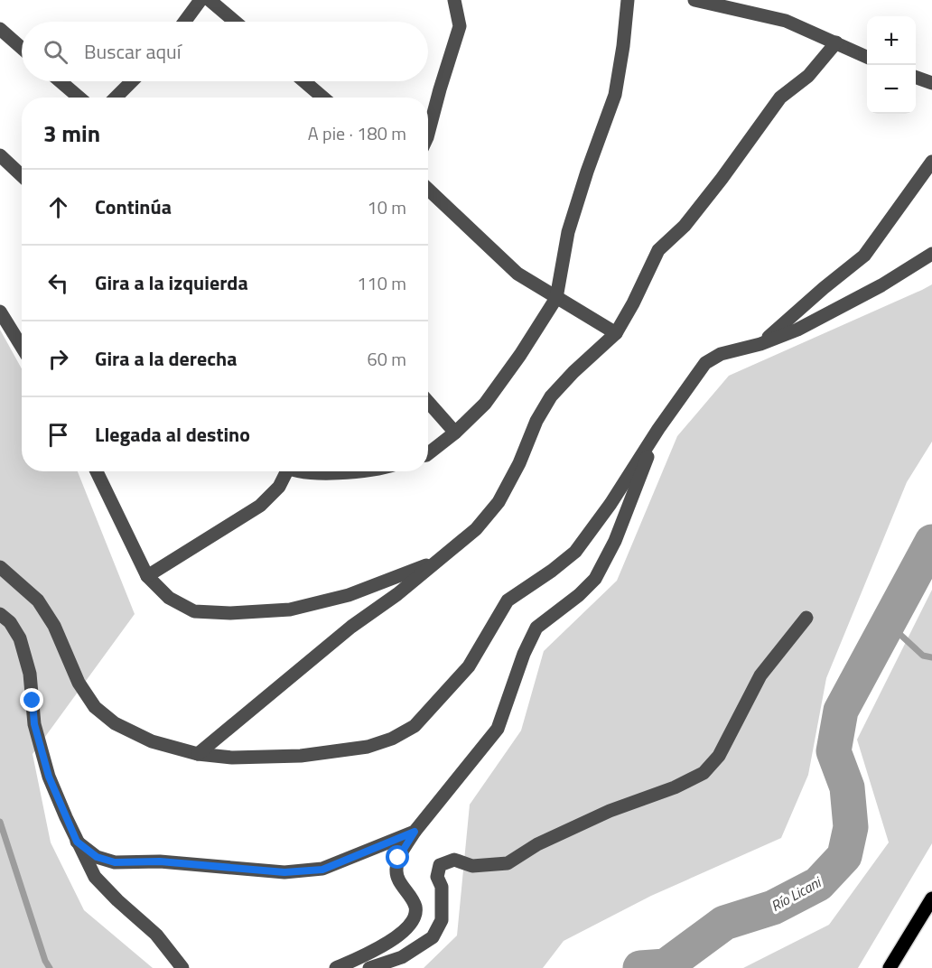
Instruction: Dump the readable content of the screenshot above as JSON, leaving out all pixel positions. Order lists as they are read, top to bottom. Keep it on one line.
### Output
{"water":["Río Licani"],"page":{"map_buttons":["+","−"],"search":"Buscar aquí","heading":["3 min","A pie · 180 m"],"list":[["Continúa","10 m"],["Gira a la izquierda","110 m"],["Gira a la derecha","60 m"],"Llegada al destino"]}}
